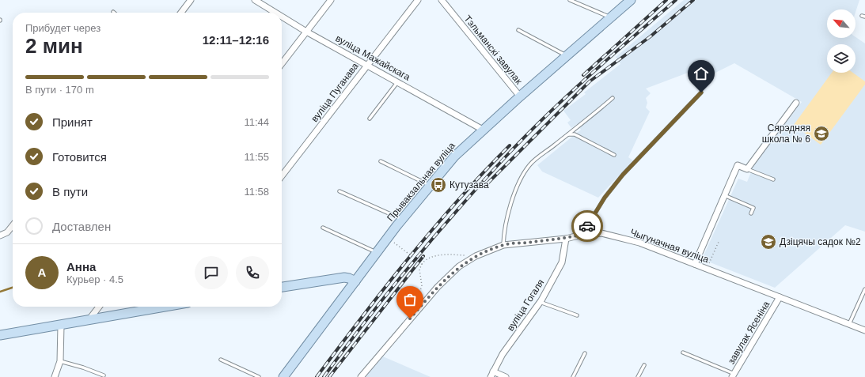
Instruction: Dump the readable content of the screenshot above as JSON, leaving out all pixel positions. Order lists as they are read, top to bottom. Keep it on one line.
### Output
{"streets":{"main road":["Прывакзальная вуліца"],"street":["Тэльманскі завулак","вуліца Мажайскага","вуліца Пуганава","Чыгуначная вуліца","вуліца Гогаля","завулак Ясеніна"]},"crossings":[["Тэльманскі завулак","Прывакзальная вуліца"],["вуліца Мажайскага","вуліца Пуганава"],["вуліца Мажайскага","Прывакзальная вуліца"],["Чыгуначная вуліца","вуліца Гогаля"],["Чыгуначная вуліца","завулак Ясеніна"]],"places":{"school or university":["Сярэдняя школа № 6","Дзіцячы садок №2"],"bus stop":["Кутузава"]},"north":"top left","page":{"heading":["2 мин","Прибудет через","12:11–12:16"],"panel":["Анна","Курьер · 4.5"],"bar":"В пути · 170 m","list":[["Принят","11:44"],["Готовится","11:55"],["В пути","11:58"],"Доставлен"],"round":"А"}}
